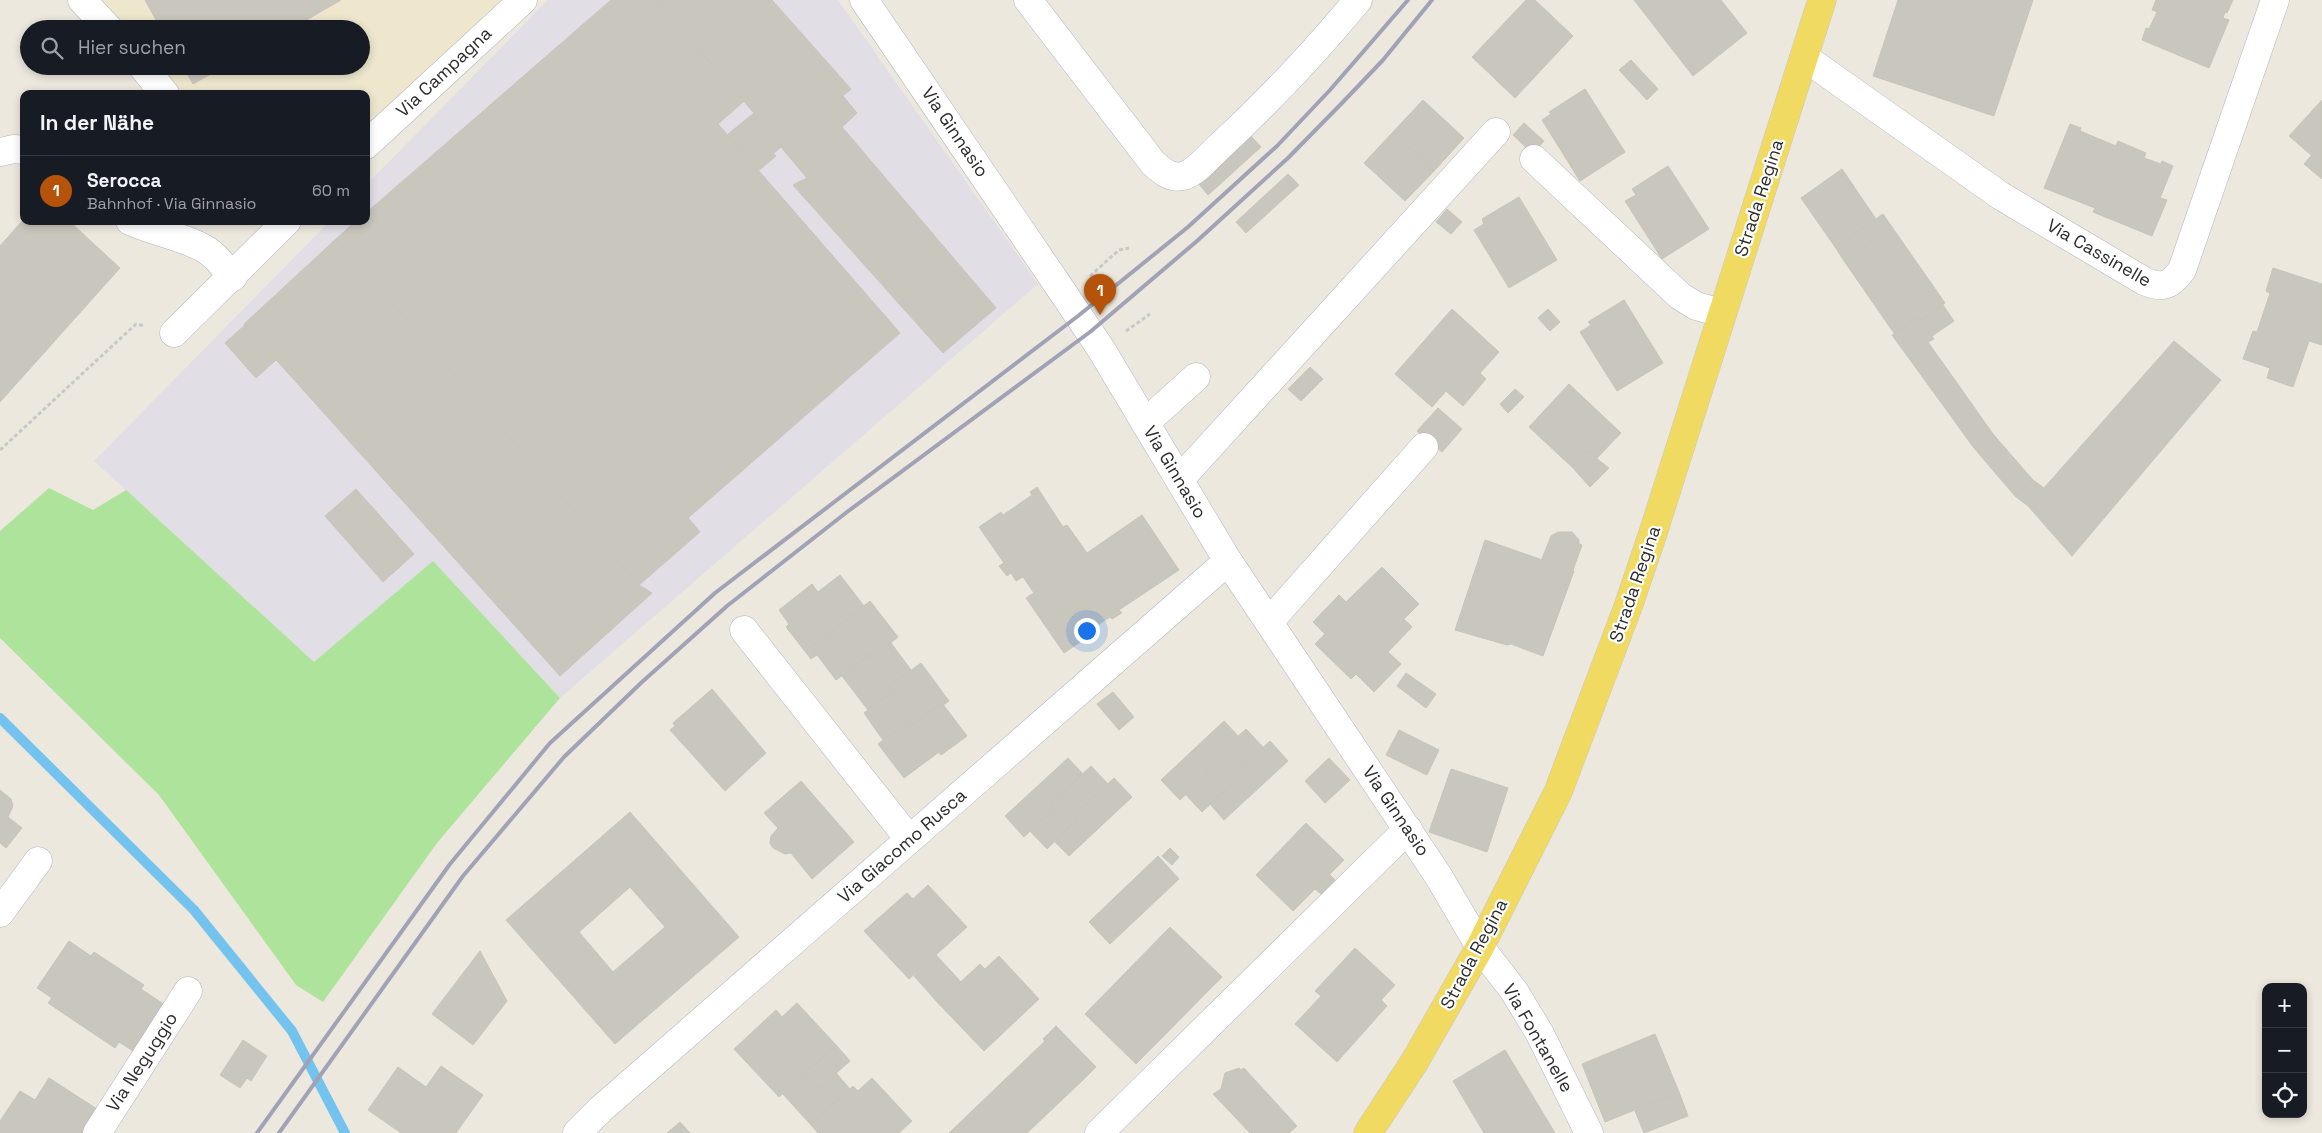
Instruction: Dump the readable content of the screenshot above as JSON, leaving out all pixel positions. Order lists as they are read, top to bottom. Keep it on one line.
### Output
{"streets":{"main road":["Strada Regina"],"street":["Via Campagna","Via Ginnasio","Via Cassinelle","Via Giacomo Rusca","Via Fontanelle","Via Neguggio"]},"crossings":[["Via Ginnasio","Strada Regina"],["Via Ginnasio","Via Giacomo Rusca"],["Via Ginnasio","Via Fontanelle"],["Strada Regina","Via Cassinelle"],["Strada Regina","Via Fontanelle"]],"page":{"search":"Hier suchen","heading":"In der Nähe","list":[{"mark":"1","name":"Serocca","note":"Bahnhof · Via Ginnasio","value":"60 m"}],"pins":"1","map_buttons":["+","−"]}}
